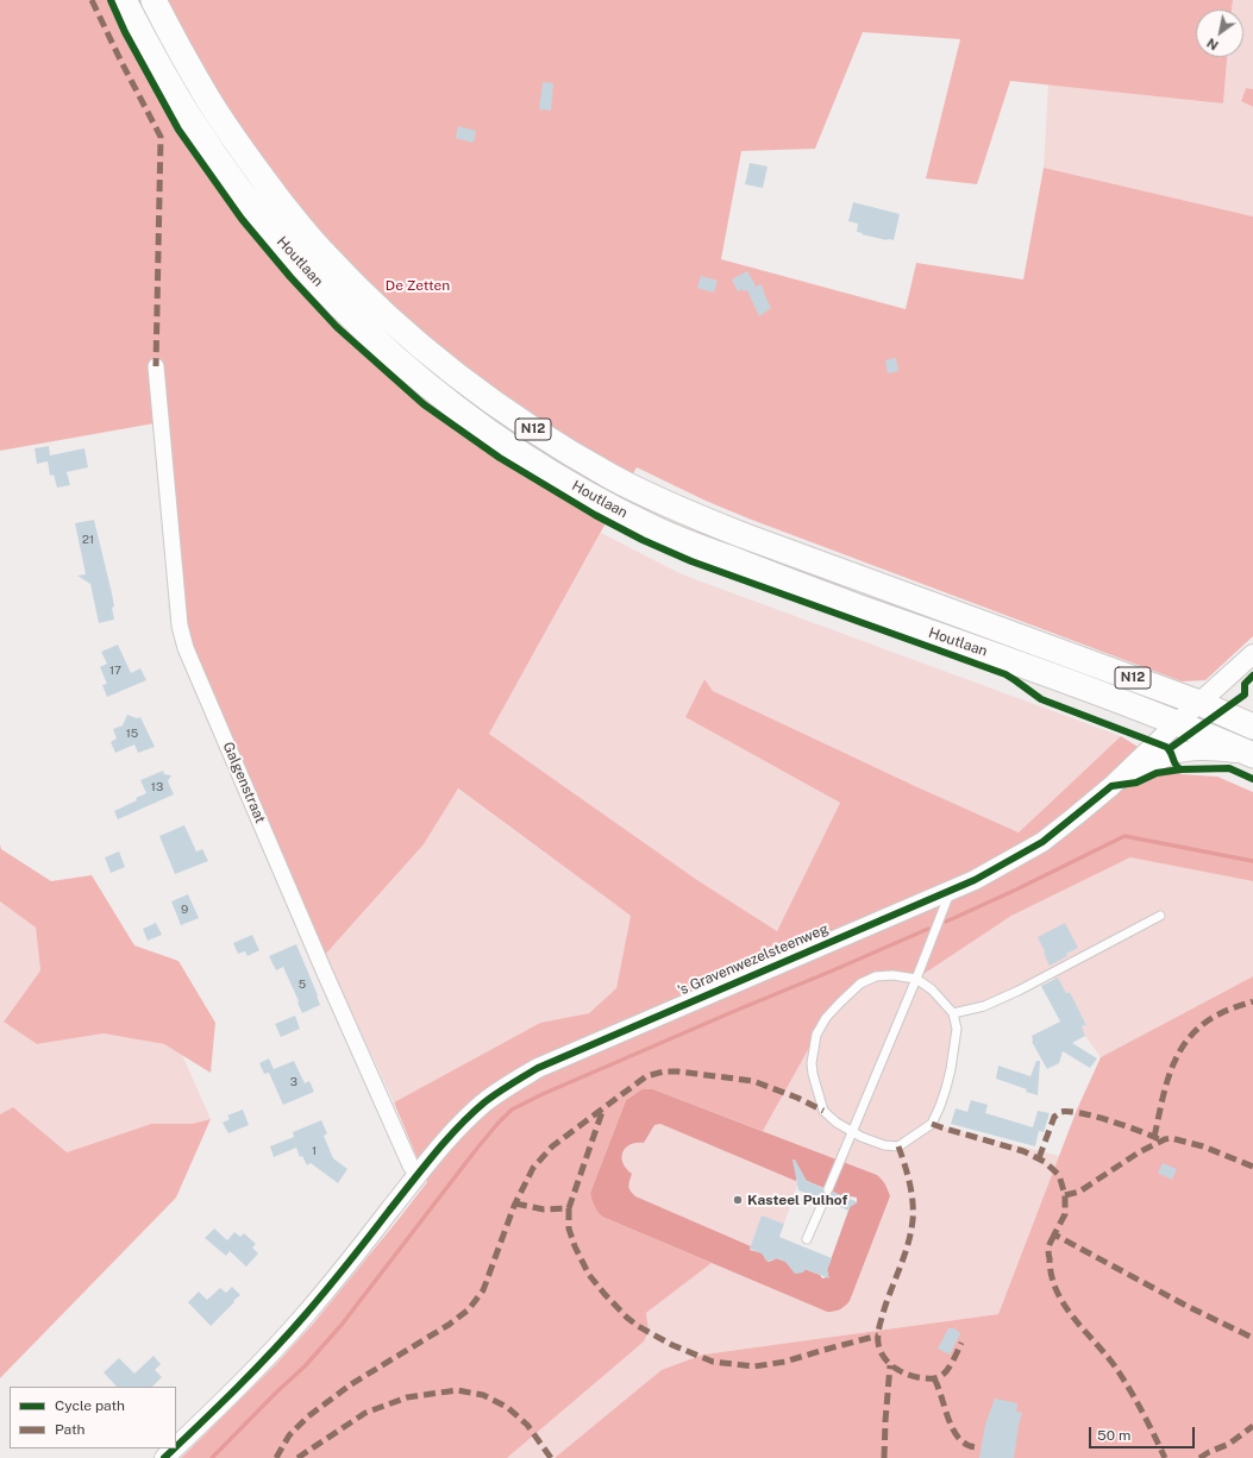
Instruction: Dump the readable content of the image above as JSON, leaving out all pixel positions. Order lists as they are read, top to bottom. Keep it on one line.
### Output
{"streets":{"main road":["Houtlaan","N12"],"street":["Galgenstraat","'s Gravenwezelsteenweg"]},"crossings":[["Houtlaan","'s Gravenwezelsteenweg"],["Galgenstraat","'s Gravenwezelsteenweg"]],"parks":["De Zetten"],"places":["Kasteel Pulhof"],"house_numbers":["21","17","15","13","9","5","3","1"],"legend":["Cycle path","Path"],"scale_bar":"50 m","north":"bottom left"}
